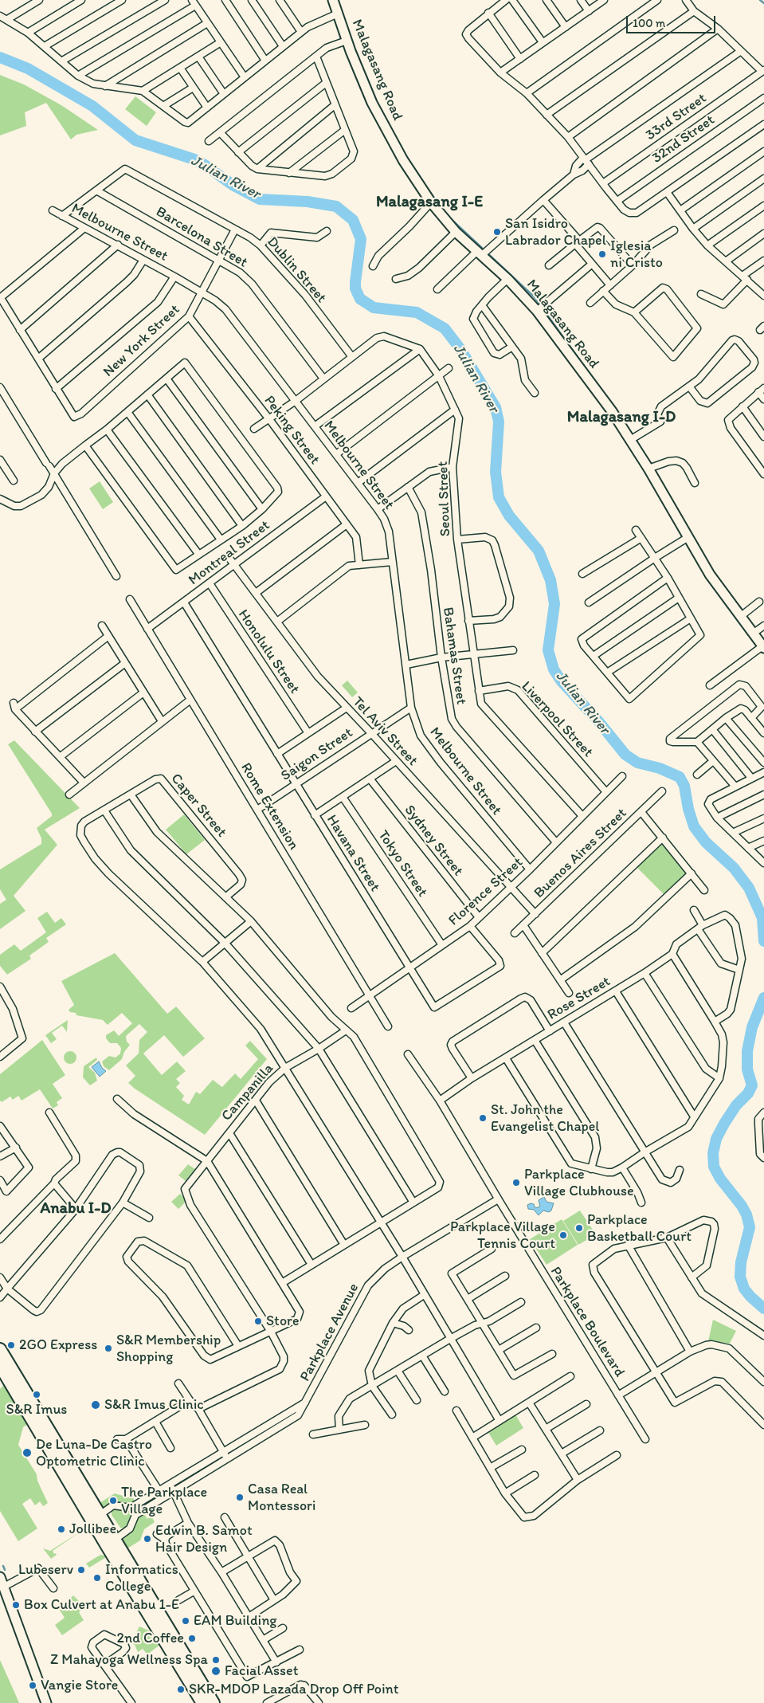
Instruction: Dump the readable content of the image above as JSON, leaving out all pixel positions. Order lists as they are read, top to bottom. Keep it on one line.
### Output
{"streets":{"main road":["Malagasang Road"],"street":["33rd Street","32nd Street","Melbourne Street","Barcelona Street","Dublin Street","New York Street","Peking Street","Seoul Street","Montreal Street","Honolulu Street","Bahamas Street","Liverpool Street","Tel Aviv Street","Saigon Street","Caper Street","Rome Extension","Sydney Street","Havana Street","Buenos Aires Street","Tokyo Street","Florence Street","Rose Street","Campanilla","Parkplace Boulevard","Parkplace Avenue"]},"crossings":[["Melbourne Street","New York Street"],["Melbourne Street","Saigon Street"],["Melbourne Street","Florence Street"],["Barcelona Street","Dublin Street"],["Barcelona Street","New York Street"],["Dublin Street","New York Street"],["New York Street","Peking Street"],["Peking Street","Montreal Street"],["Seoul Street","Liverpool Street"],["Seoul Street","Florence Street"],["Montreal Street","Honolulu Street"],["Montreal Street","Tel Aviv Street"],["Montreal Street","Rome Extension"],["Montreal Street","Havana Street"],["Bahamas Street","Florence Street"],["Liverpool Street","Florence Street"],["Tel Aviv Street","Saigon Street"],["Tel Aviv Street","Buenos Aires Street"],["Tel Aviv Street","Florence Street"],["Saigon Street","Rome Extension"],["Saigon Street","Havana Street"],["Rome Extension","Florence Street"],["Sydney Street","Florence Street"],["Havana Street","Florence Street"],["Tokyo Street","Florence Street"],["Rose Street","Parkplace Boulevard"],["Parkplace Boulevard","Parkplace Avenue"]],"districts":["Malagasang I-E","Malagasang I-D","Anabu I-D"],"water":["Julian River"],"places":["San Isidro Labrador Chapel","Iglesia ni Cristo","St. John the Evangelist Chapel","Parkplace Village Clubhouse","Parkplace Basketball Court","Parkplace Village Tennis Court","Store","2GO Express","S&R Membership Shopping","S&R Imus","S&R Imus Clinic","De Luna-De Castro Optometric Clinic","Casa Real Montessori","The Parkplace Village","Jollibee","Edwin B. Samot Hair Design","Lubeserv","Informatics College","Box Culvert at Anabu 1-E","EAM Building","2nd Coffee","Z Mahayoga Wellness Spa","Facial Asset","Vangie Store","SKR-MDOP Lazada Drop Off Point"],"scale_bar":"100 m"}
